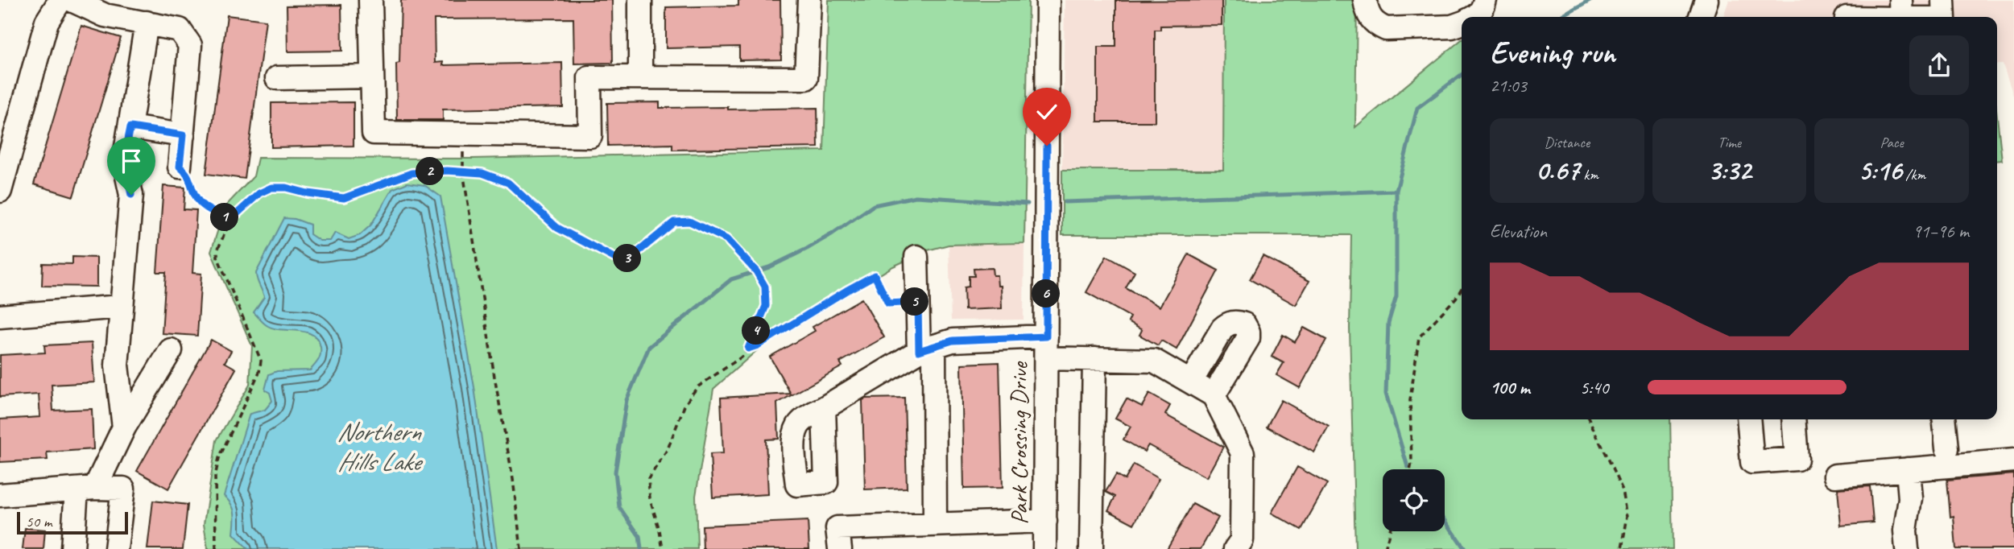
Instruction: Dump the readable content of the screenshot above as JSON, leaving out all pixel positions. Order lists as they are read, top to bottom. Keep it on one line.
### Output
{"streets":{"street":["Park Crossing Drive"]},"water":["Northern Hills Lake"],"scale_bar":"50 m","page":{"heading":["Evening run","21:03"],"stats":[["Distance","0.67 km"],["Time","3:32"],["Pace","5:16 /km"]],"pins":["2","1","3","6","5","4"],"chart":["Elevation","91–96 m"],"list":[{"name":"100 m","note":"5:40"}],"scale":"50 m"}}
